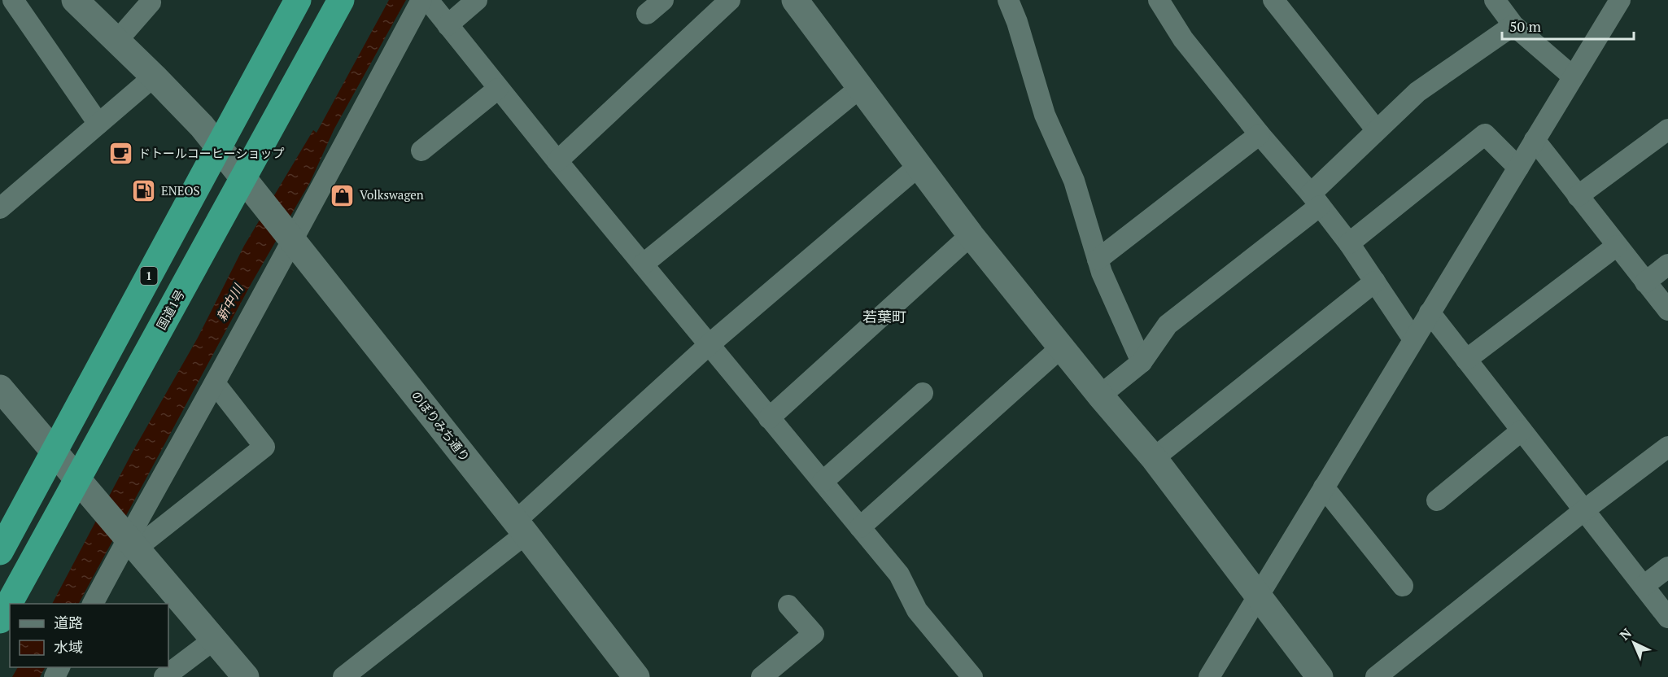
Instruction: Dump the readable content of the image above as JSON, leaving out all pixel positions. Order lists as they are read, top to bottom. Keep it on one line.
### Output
{"streets":{"highway":["1","国道1号"],"street":["のぼりみち通り"]},"crossings":[["1","のぼりみち通り"],["国道1号","のぼりみち通り"]],"districts":["若葉町"],"water":["新中川"],"places":{"cafe":["ドトールコーヒーショップ"],"fuel station":["ENEOS"],"shop":["Volkswagen"]},"legend":["道路","水域"],"scale_bar":"50 m","north":"top left"}
